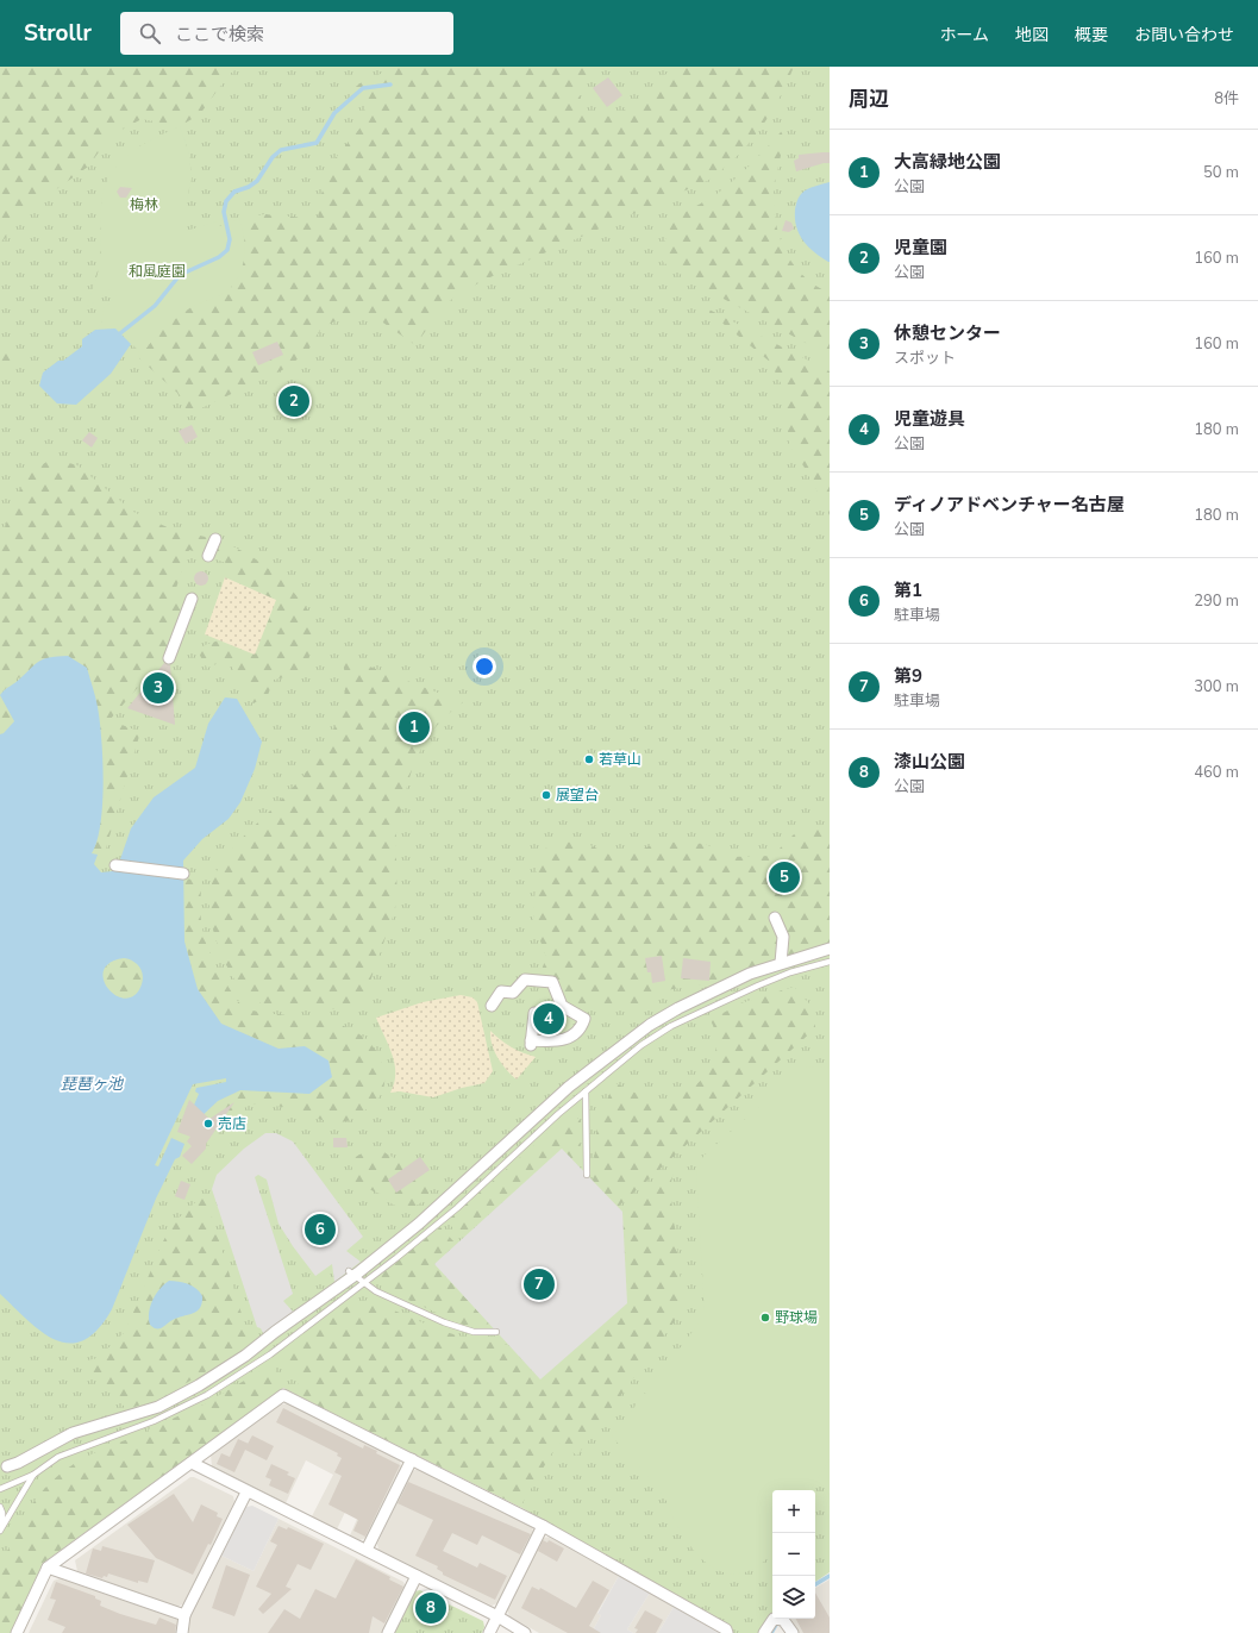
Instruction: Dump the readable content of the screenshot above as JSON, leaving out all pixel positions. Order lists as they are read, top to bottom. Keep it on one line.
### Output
{"water":["琵琶ヶ池"],"parks":["梅林","和風庭園"],"places":["若草山","展望台","売店","野球場"],"page":{"header":"Strollr","search":"ここで検索","nav":["ホーム","地図","概要","お問い合わせ"],"heading":["周辺","8件"],"list":[{"mark":"1","name":"大高緑地公園","note":"公園","value":"50 m"},{"mark":"2","name":"児童園","note":"公園","value":"160 m"},{"mark":"3","name":"休憩センター","note":"スポット","value":"160 m"},{"mark":"4","name":"児童遊具","note":"公園","value":"180 m"},{"mark":"5","name":"ディノアドベンチャー名古屋","note":"公園","value":"180 m"},{"mark":"6","name":"第1","note":"駐車場","value":"290 m"},{"mark":"7","name":"第9","note":"駐車場","value":"300 m"},{"mark":"8","name":"漆山公園","note":"公園","value":"460 m"}],"pins":["2","3","1","5","4","6","7","8"],"map_buttons":["+","−"]}}
